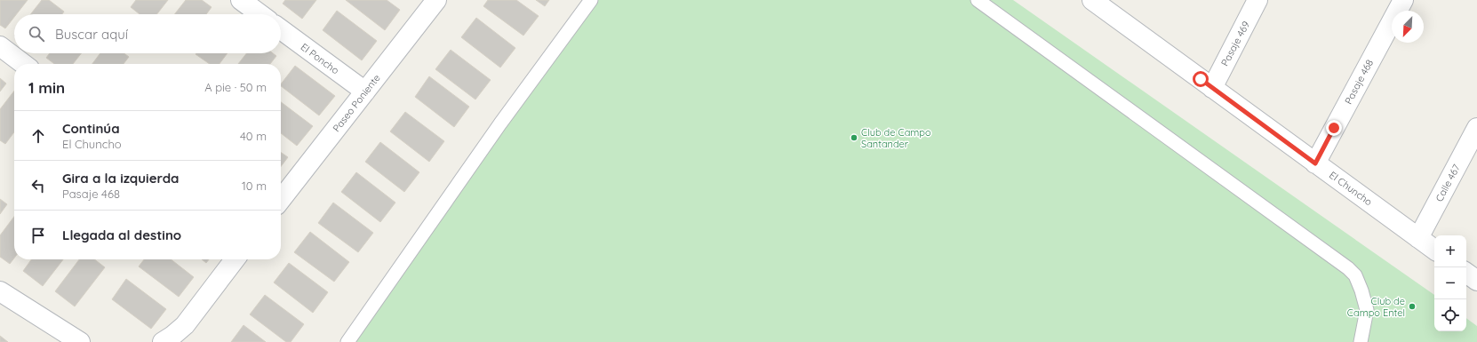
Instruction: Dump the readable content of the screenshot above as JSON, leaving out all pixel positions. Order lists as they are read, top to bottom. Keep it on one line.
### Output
{"streets":{"street":["Pasaje 469","El Poncho","Pasaje 468","Paseo Poniente","Calle 467","El Chuncho"]},"crossings":[["Pasaje 469","El Chuncho"],["El Poncho","Paseo Poniente"],["Pasaje 468","El Chuncho"],["Calle 467","El Chuncho"]],"places":["Club de Campo Santander","Club de Campo Entel"],"north":"bottom left","page":{"search":"Buscar aquí","heading":["1 min","A pie · 50 m"],"list":[["Continúa","El Chuncho","40 m"],["Gira a la izquierda","Pasaje 468","10 m"],"Llegada al destino"],"map_buttons":["+","−"]}}
